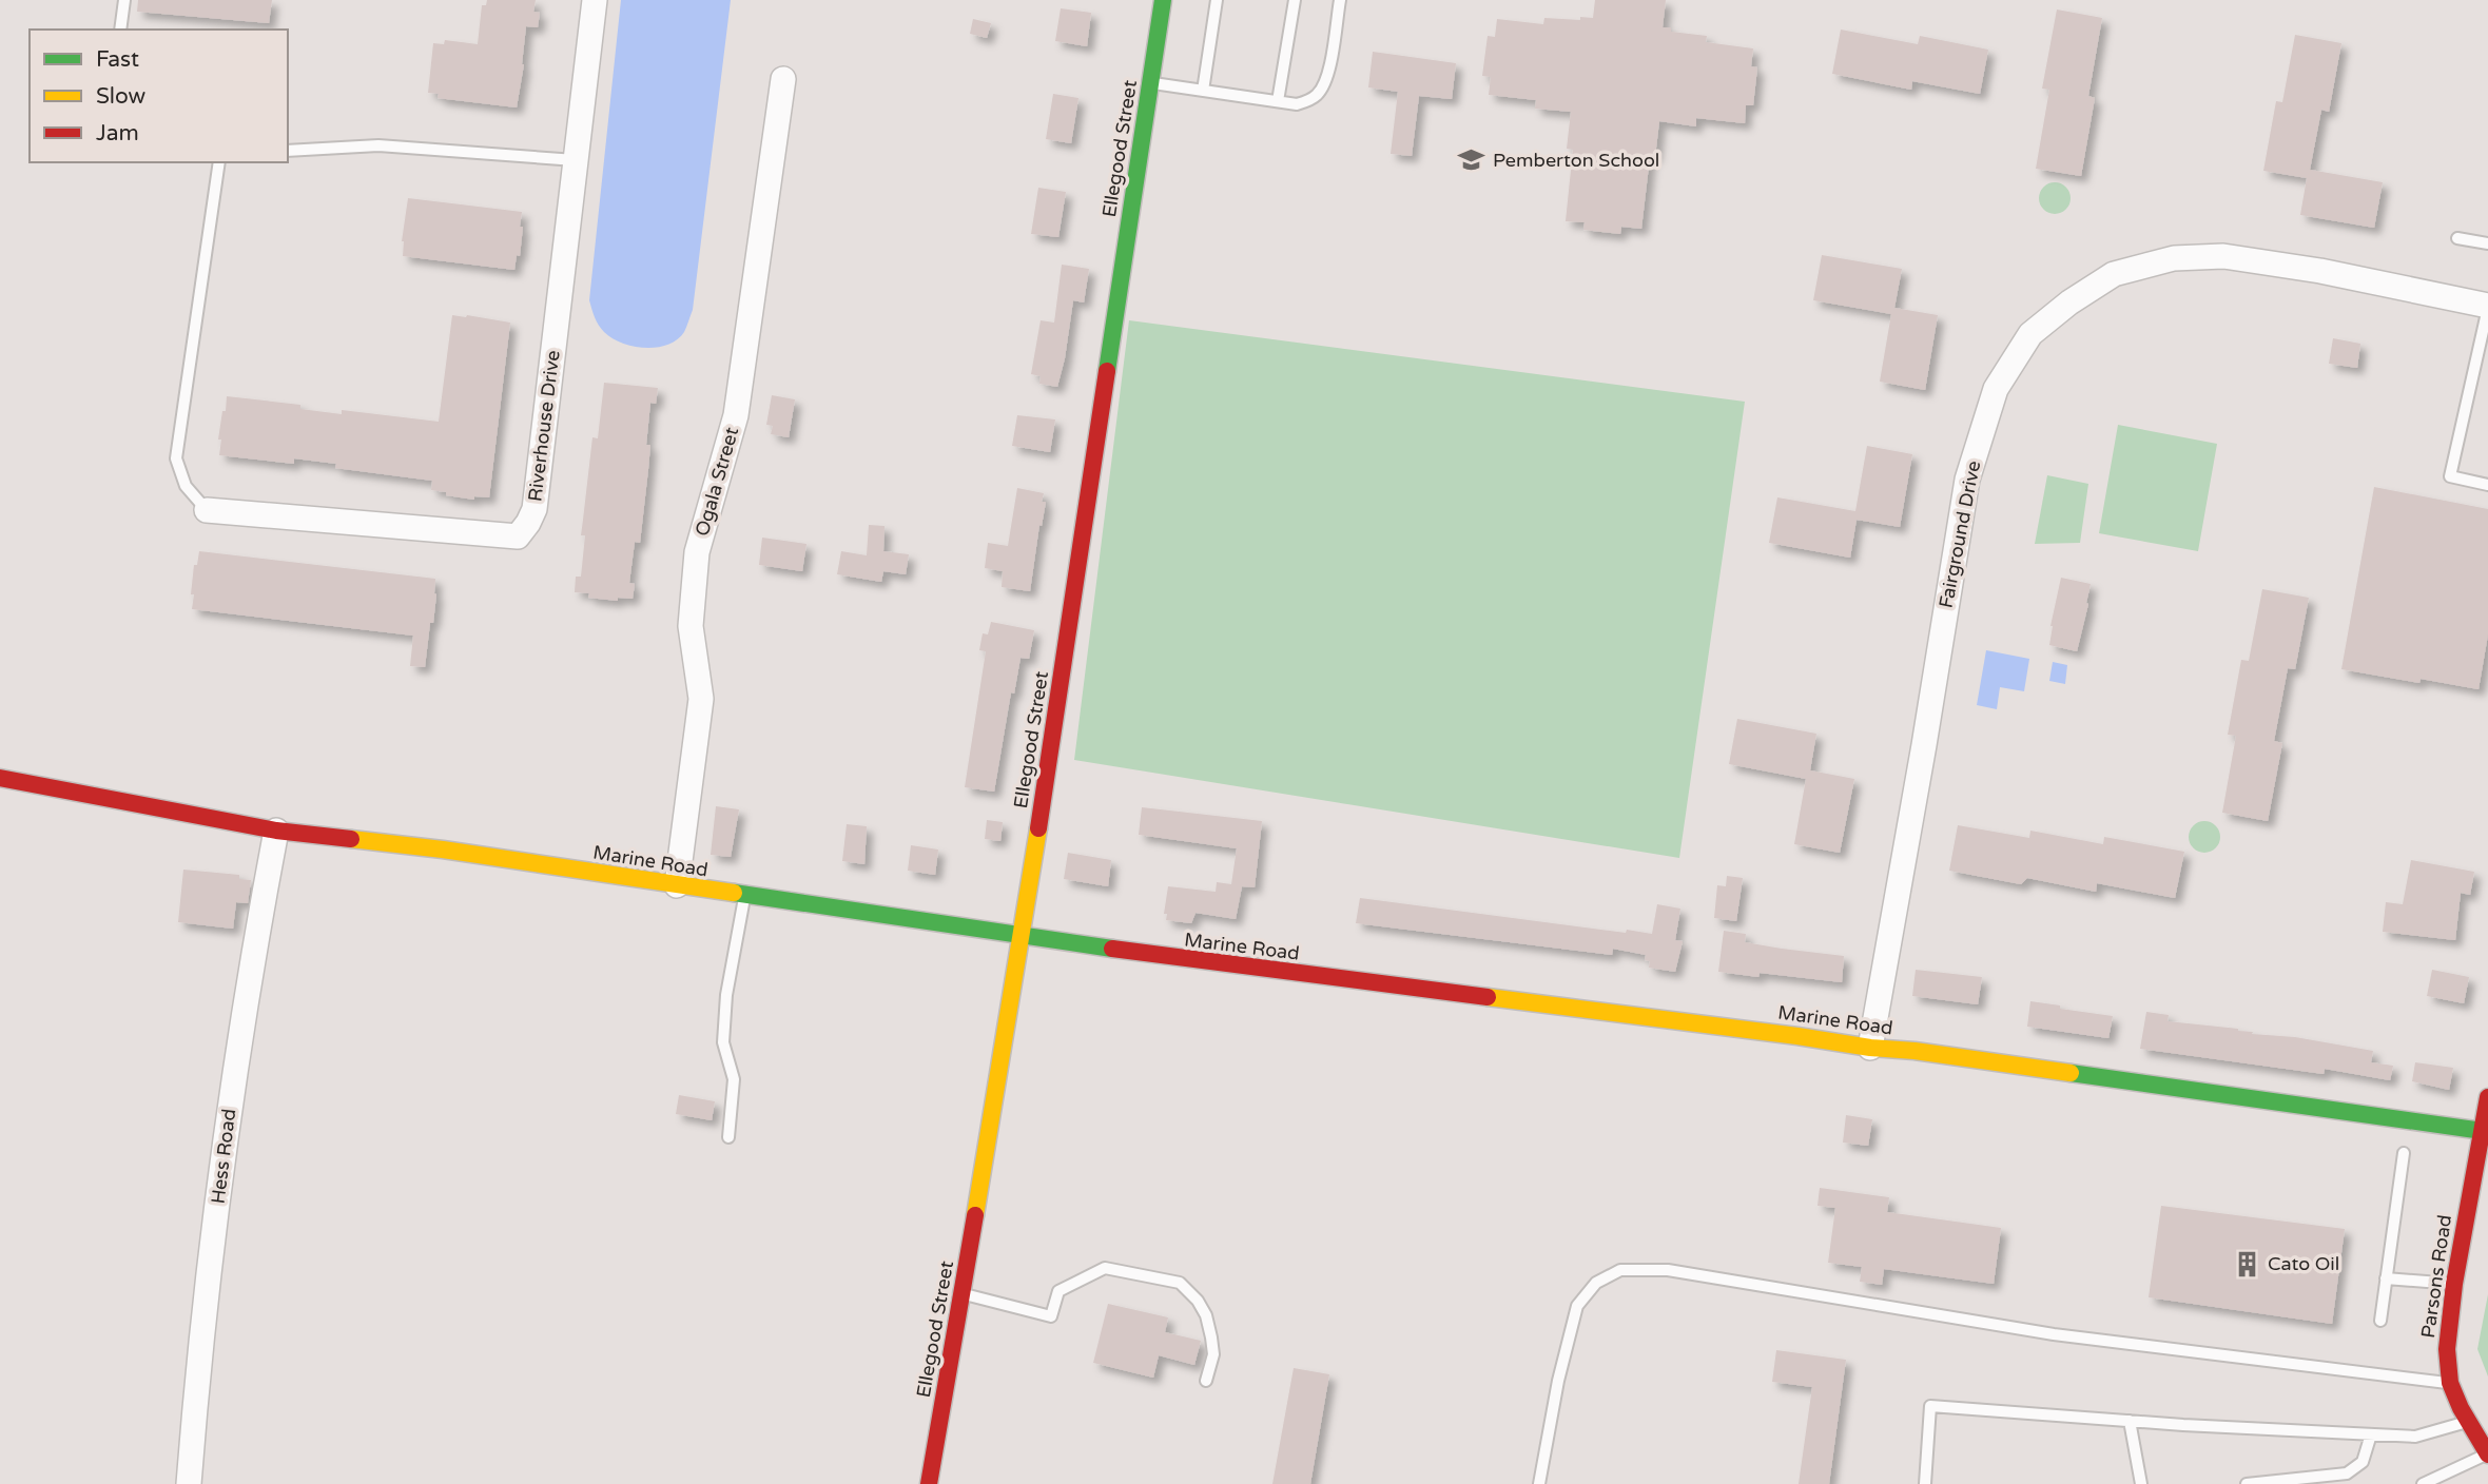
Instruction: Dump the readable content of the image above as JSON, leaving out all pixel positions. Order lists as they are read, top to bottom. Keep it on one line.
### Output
{"streets":{"street":["Ellegood Street","Riverhouse Drive","Ogala Street","Fairground Drive","Marine Road","Hess Road","Parsons Road"]},"crossings":[["Ellegood Street","Marine Road"],["Ogala Street","Marine Road"],["Fairground Drive","Marine Road"],["Marine Road","Hess Road"],["Marine Road","Parsons Road"]],"places":{"school or university":["Pemberton School"],"building":["Cato Oil"]},"legend":["Fast","Slow","Jam"]}
